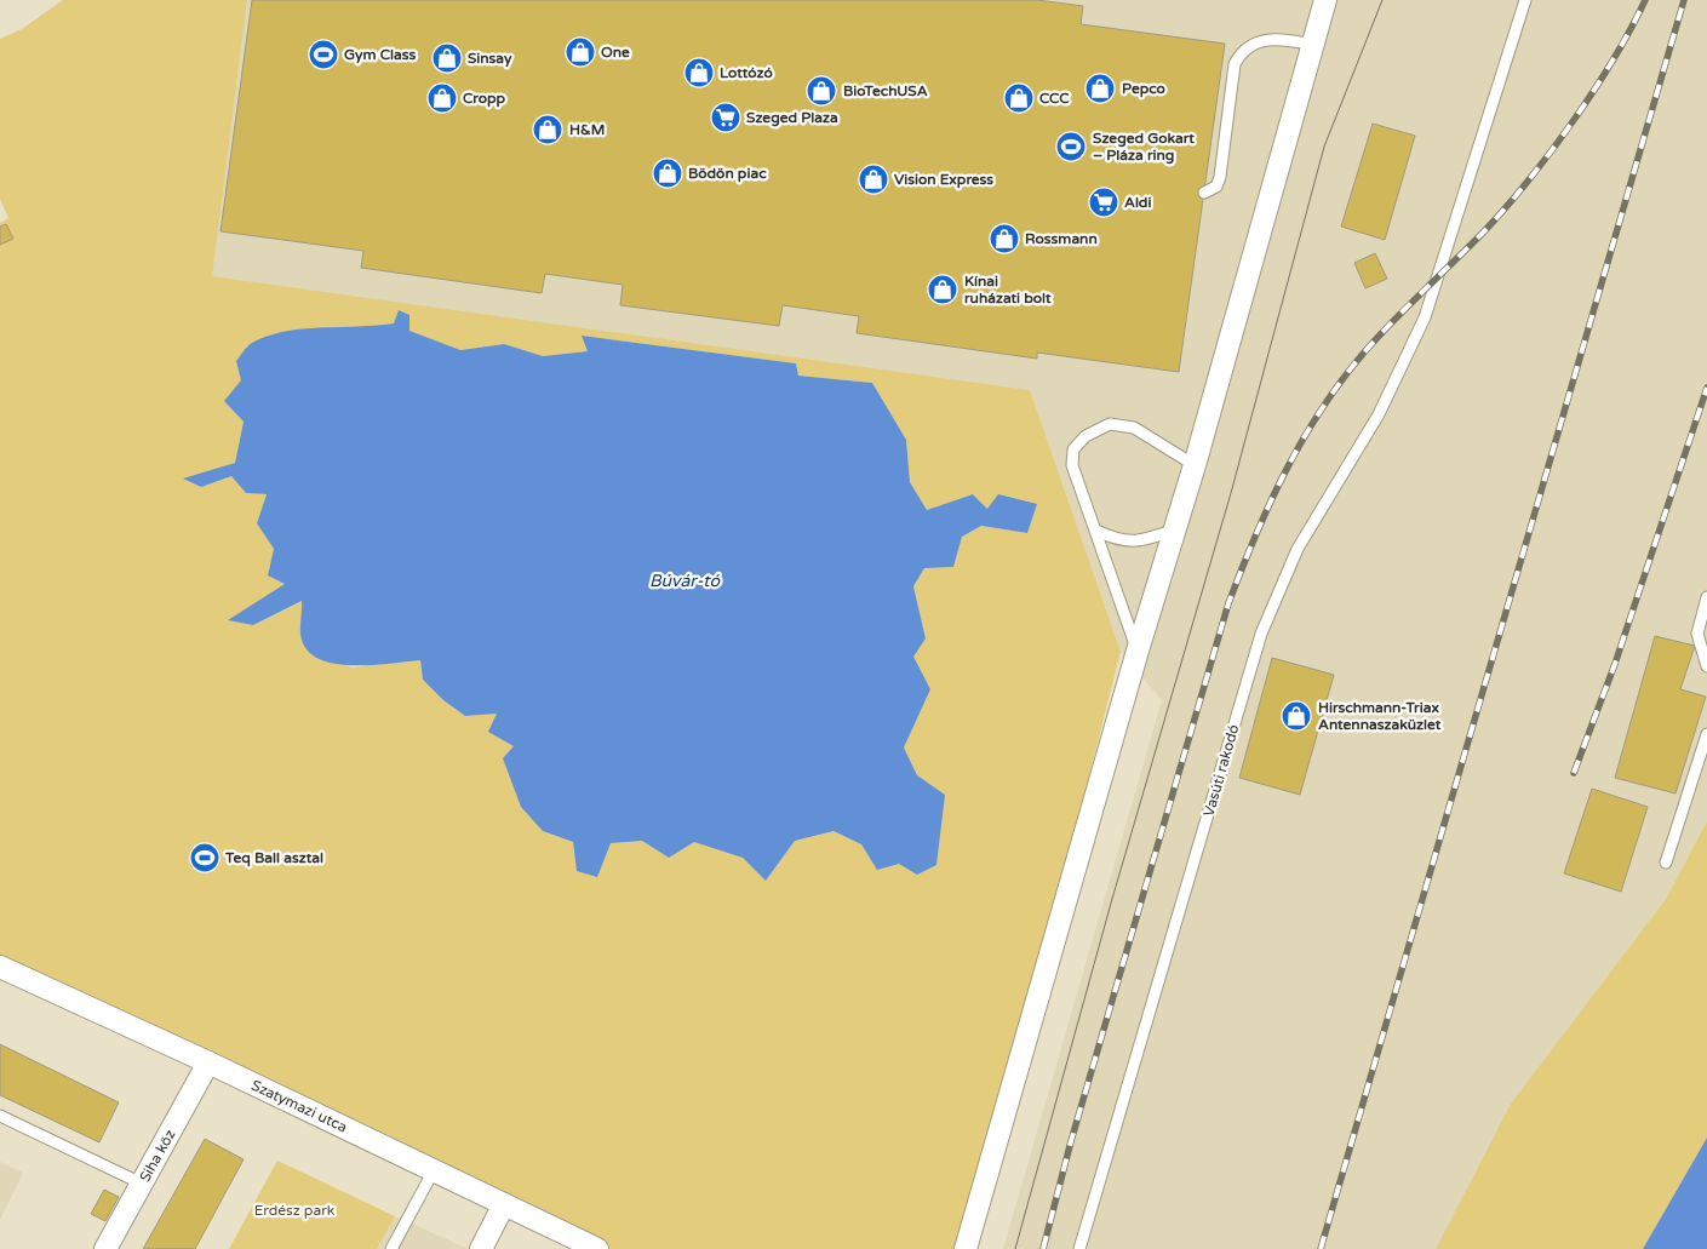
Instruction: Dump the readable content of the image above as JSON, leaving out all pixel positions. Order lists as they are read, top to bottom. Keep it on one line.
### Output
{"streets":{"street":["Szatymazi utca","Siha köz"],"lane":["Vasúti rakodó"]},"crossings":[["Szatymazi utca","Siha köz"]],"water":["Búvár-tó"],"parks":["Erdész park"],"places":{"shop":["One","Sinsay","Lottózó","Pepco","BioTechUSA","Cropp","CCC","H&M","Bödön piac","Vision Express","Rossmann","Kínai ruházati bolt","Hirschmann-Triax Antennaszaküzlet"],"sports":["Gym Class","Szeged Gokart – Pláza ring","Teq Ball asztal"],"supermarket":["Szeged Plaza","Aldi"]}}
